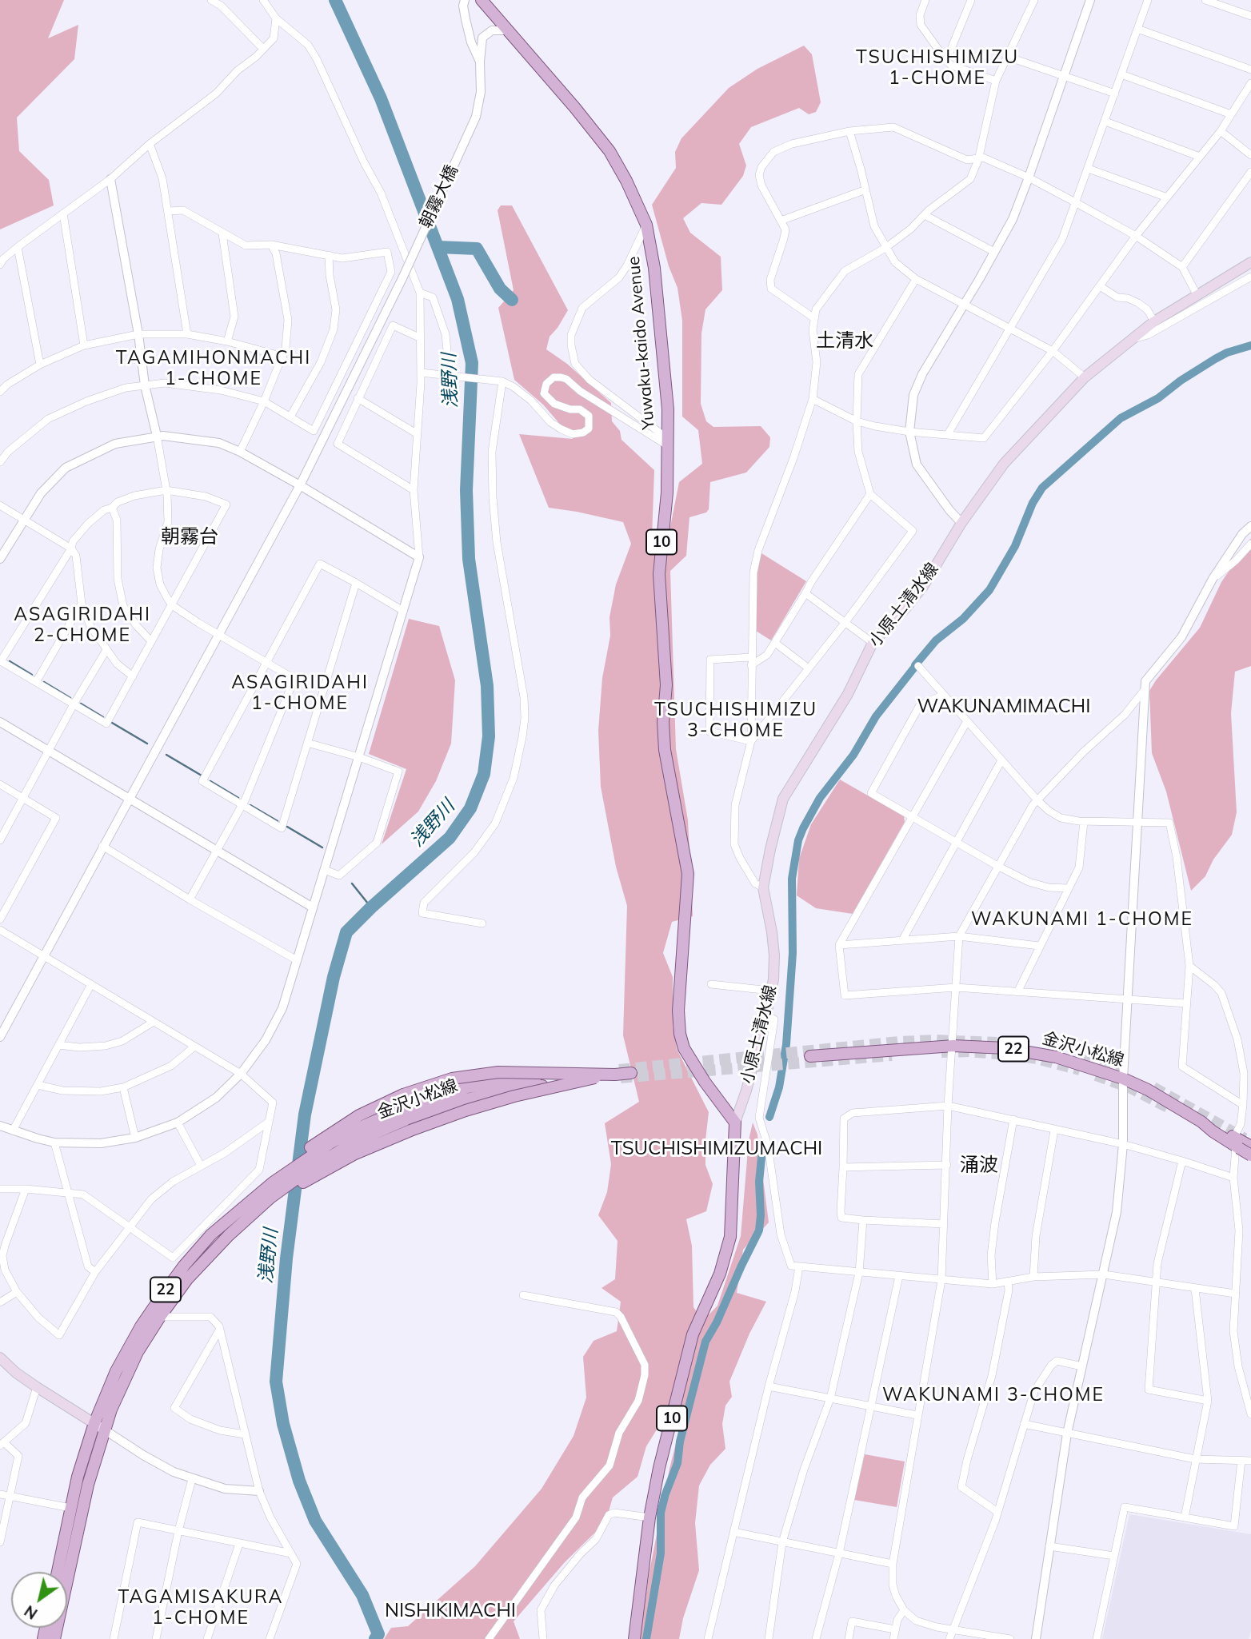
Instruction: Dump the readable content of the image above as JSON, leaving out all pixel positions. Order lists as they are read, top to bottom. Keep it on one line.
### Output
{"streets":{"main road":["Yuwaku-kaido Avenue","10","小原土清水線","22","金沢小松線"],"street":["朝霧大橋"]},"crossings":[["Yuwaku-kaido Avenue","10"],["Yuwaku-kaido Avenue","小原土清水線"],["10","小原土清水線"],["22","金沢小松線"]],"districts":["TSUCHISHIMIZU 1-CHOME","土清水","TAGAMIHONMACHI 1-CHOME","朝霧台","ASAGIRIDAHI 2-CHOME","ASAGIRIDAHI 1-CHOME","WAKUNAMIMACHI","TSUCHISHIMIZU 3-CHOME","WAKUNAMI 1-CHOME","TSUCHISHIMIZUMACHI","涌波","WAKUNAMI 3-CHOME","TAGAMISAKURA 1-CHOME","NISHIKIMACHI"],"water":["浅野川"],"north":"bottom left"}
